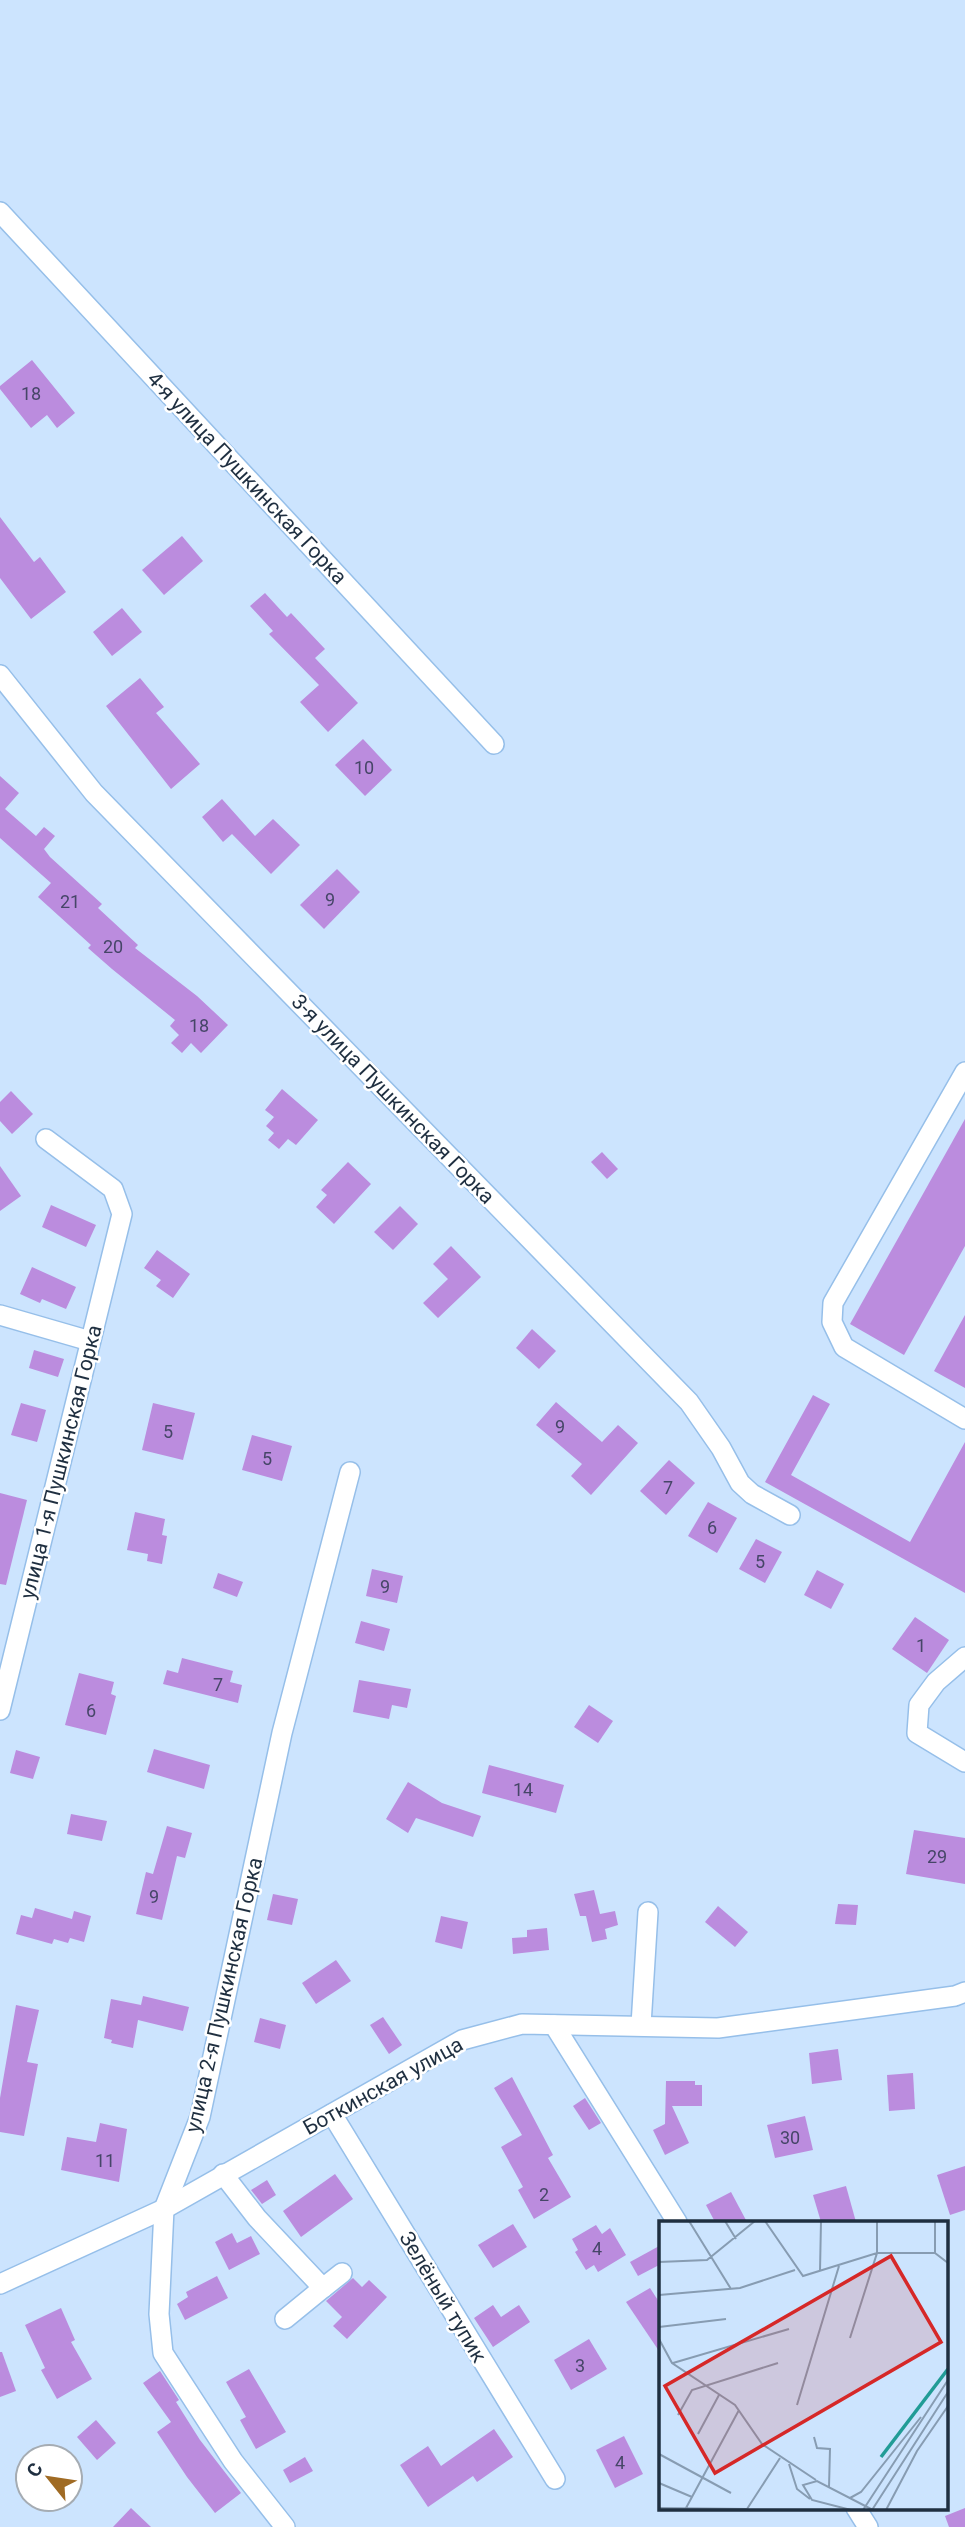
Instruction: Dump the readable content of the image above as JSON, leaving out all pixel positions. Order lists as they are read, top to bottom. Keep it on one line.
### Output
{"streets":{"street":["4-я улица Пушкинская Горка","3-я улица Пушкинская Горка","улица 1-я Пушкинская Горка","улица 2-я Пушкинская Горка","Боткинская улица","Зелёный тупик"]},"crossings":[["улица 2-я Пушкинская Горка","Боткинская улица"],["Боткинская улица","Зелёный тупик"]],"house_numbers":["18","10","9","21","20","18","9","5","5","7","6","5","9","1","7","6","14","29","9","30","11","2","4","3","4"],"north":"top left"}
